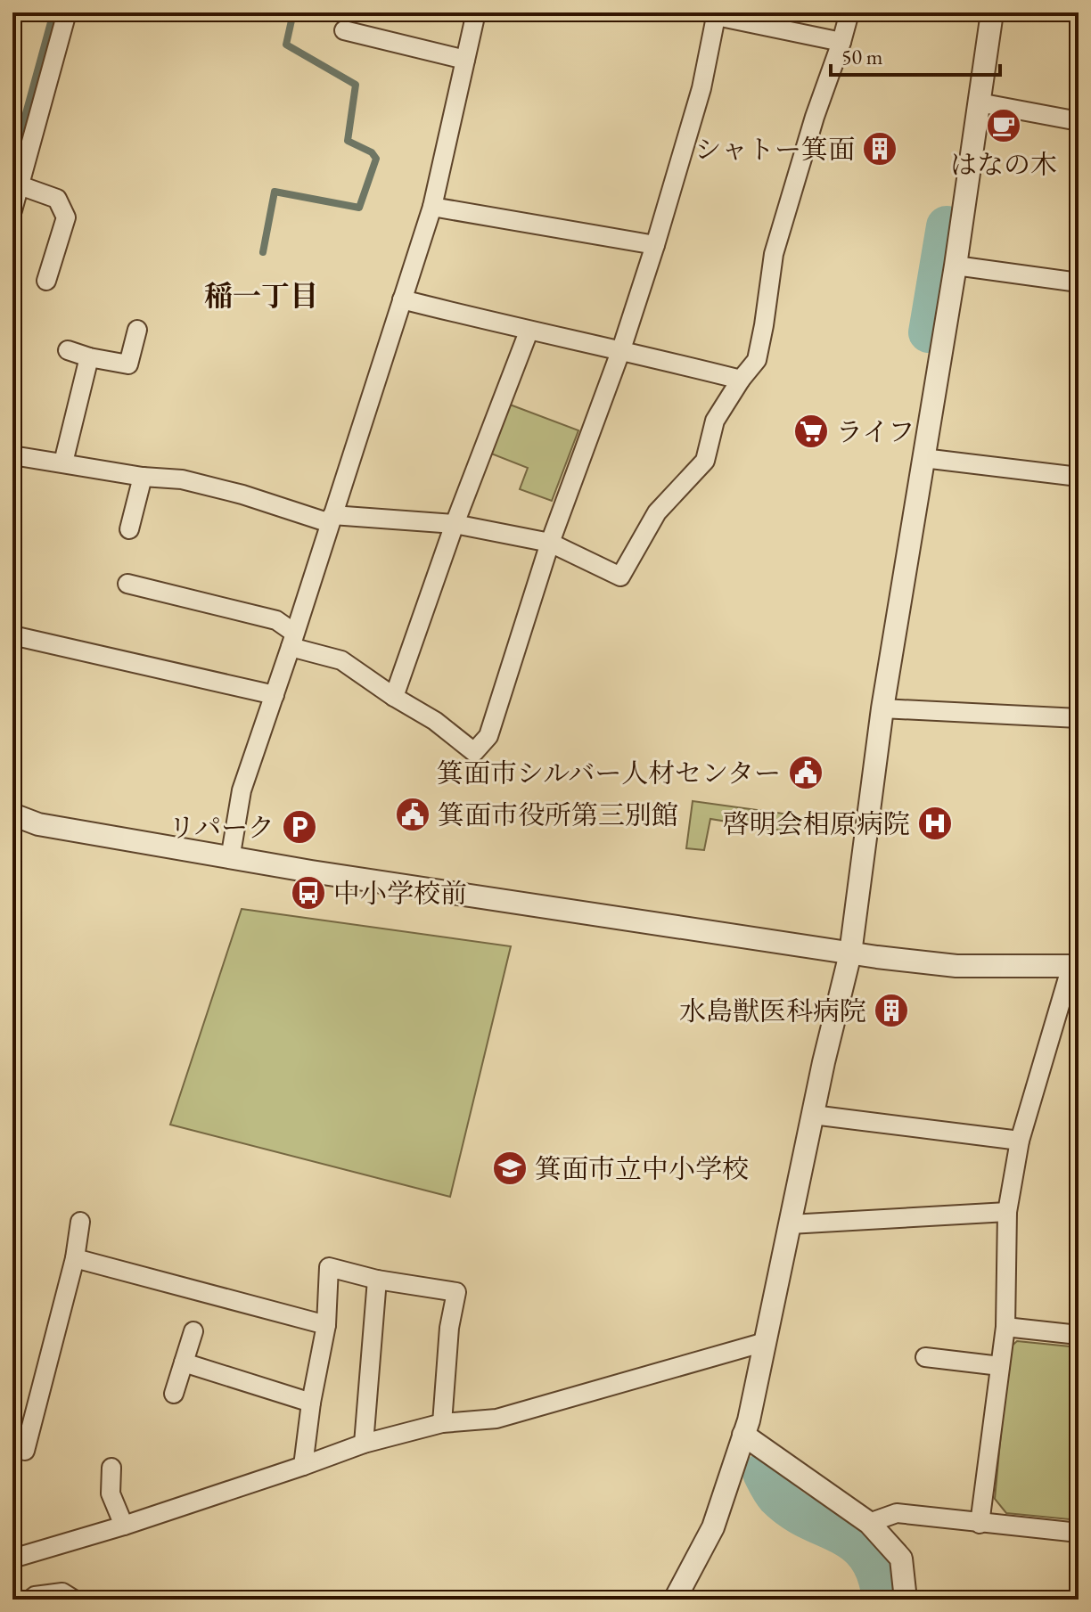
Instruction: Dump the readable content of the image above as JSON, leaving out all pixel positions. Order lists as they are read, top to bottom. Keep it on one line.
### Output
{"districts":["稲一丁目"],"places":{"cafe":["はなの木"],"building":["シャトー箕面","水島獣医科病院"],"supermarket":["ライフ"],"public building":["箕面市シルバー人材センター","箕面市役所第三別館"],"hospital":["啓明会相原病院"],"parking":["リパーク"],"bus stop":["中小学校前"],"school or university":["箕面市立中小学校"]},"scale_bar":"50 m"}
